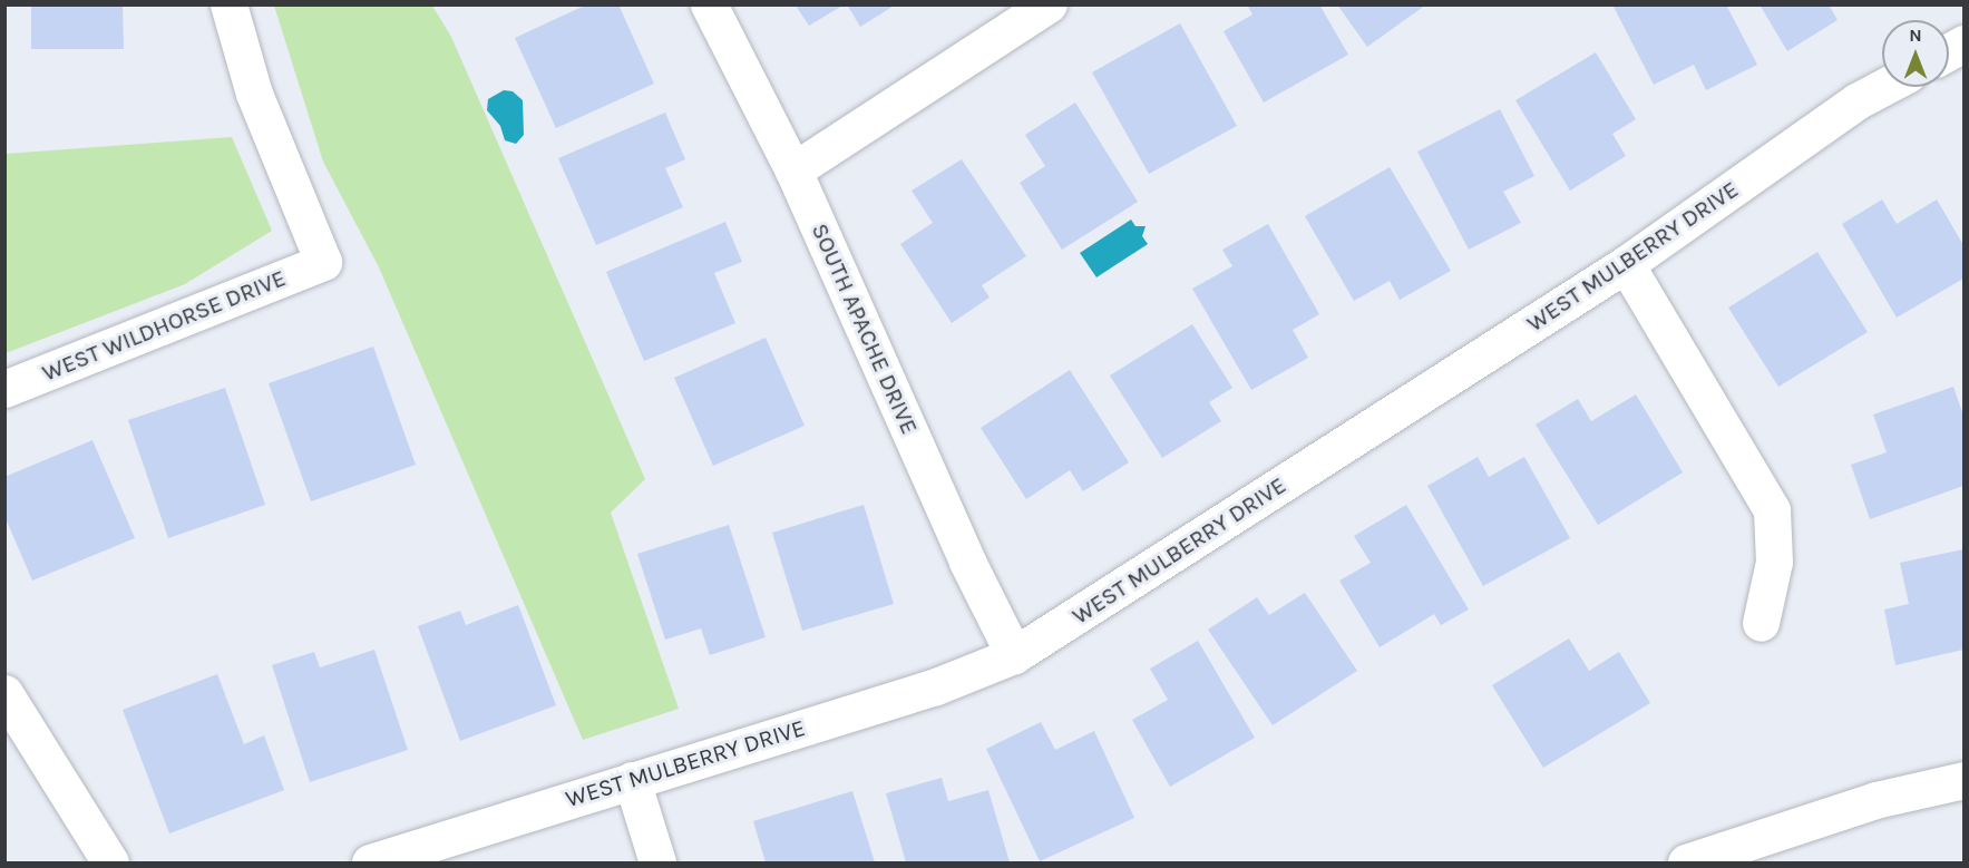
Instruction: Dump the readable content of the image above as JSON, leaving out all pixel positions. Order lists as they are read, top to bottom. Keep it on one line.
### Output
{"streets":{"street":["WEST MULBERRY DRIVE","WEST WILDHORSE DRIVE","SOUTH APACHE DRIVE"]},"crossings":[["WEST MULBERRY DRIVE","SOUTH APACHE DRIVE"]],"north":"top"}
